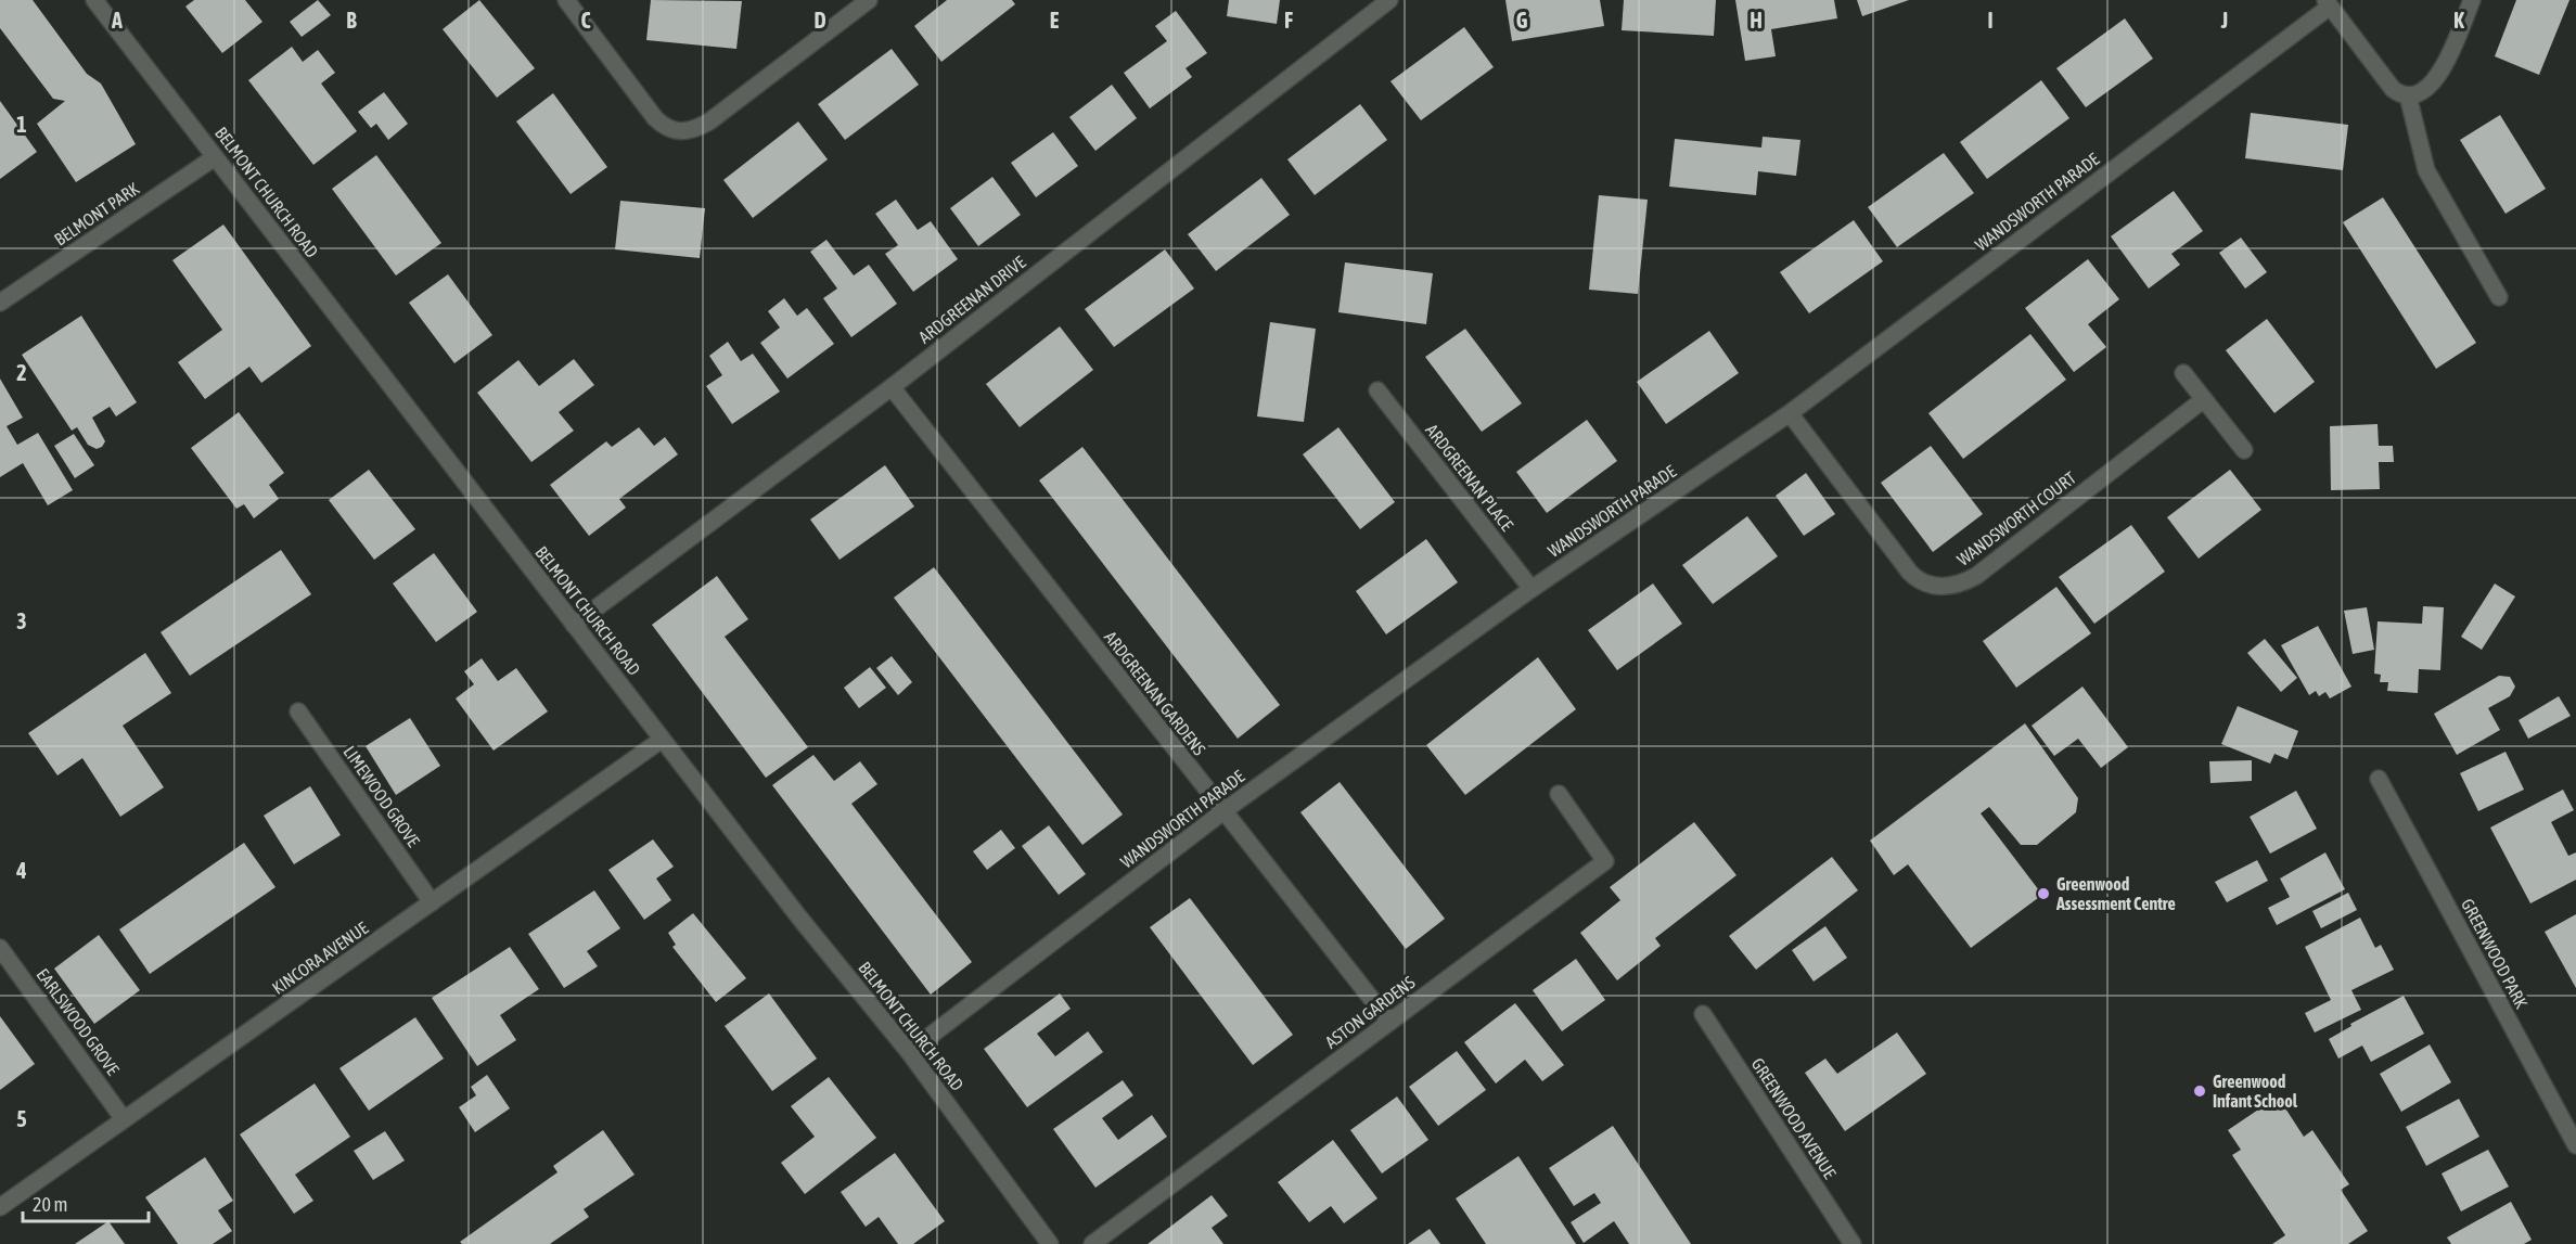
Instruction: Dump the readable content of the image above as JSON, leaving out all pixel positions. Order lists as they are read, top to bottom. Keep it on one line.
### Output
{"streets":{"street":["BELMONT CHURCH ROAD","WANDSWORTH PARADE","BELMONT PARK","ARDGREENAN DRIVE","ARDGREENAN PLACE","WANDSWORTH COURT","ARDGREENAN GARDENS","LIMEWOOD GROVE","GREENWOOD PARK","KINCORA AVENUE","ASTON GARDENS","EARLSWOOD GROVE","GREENWOOD AVENUE"]},"crossings":[["BELMONT CHURCH ROAD","WANDSWORTH PARADE"],["BELMONT CHURCH ROAD","BELMONT PARK"],["BELMONT CHURCH ROAD","ARDGREENAN DRIVE"],["BELMONT CHURCH ROAD","KINCORA AVENUE"],["WANDSWORTH PARADE","ARDGREENAN PLACE"],["WANDSWORTH PARADE","WANDSWORTH COURT"],["WANDSWORTH PARADE","ARDGREENAN GARDENS"],["ARDGREENAN DRIVE","ARDGREENAN GARDENS"],["ARDGREENAN GARDENS","ASTON GARDENS"],["LIMEWOOD GROVE","KINCORA AVENUE"],["KINCORA AVENUE","EARLSWOOD GROVE"]],"places":["Greenwood Assessment Centre","Greenwood Infant School"],"scale_bar":"20 m","grid":{"columns":["A","B","C","D","E","F","G","H","I","J","K"],"rows":["1","2","3","4","5"]}}
